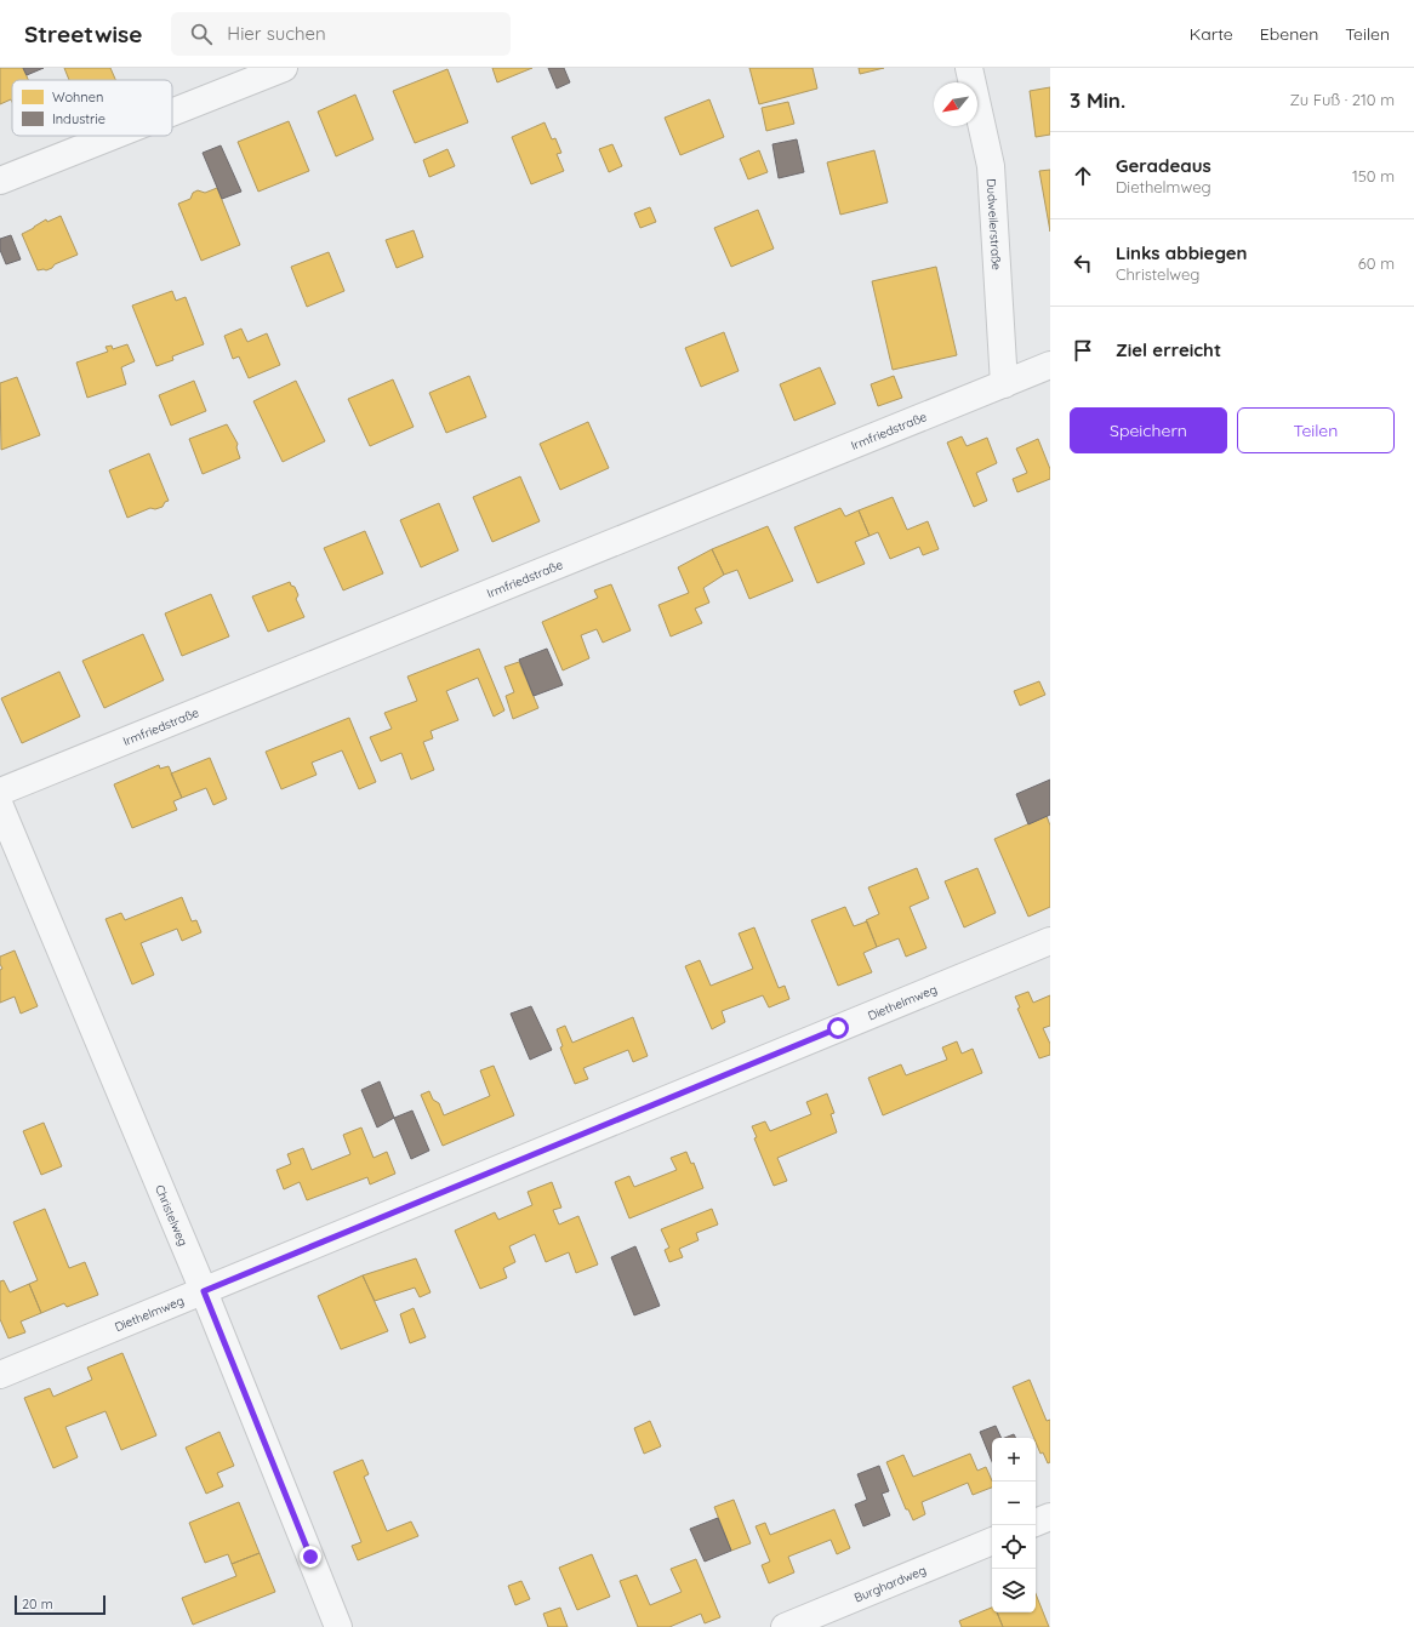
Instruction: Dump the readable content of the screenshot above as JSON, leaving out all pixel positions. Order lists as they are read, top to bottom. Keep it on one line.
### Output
{"streets":{"street":["Dudweilerstraße","Irmfriedstraße","Diethelmweg","Christelweg","Burghardweg"]},"crossings":[["Dudweilerstraße","Irmfriedstraße"],["Diethelmweg","Christelweg"]],"legend":["Wohnen","Industrie"],"scale_bar":"20 m","north":"bottom left","page":{"header":"Streetwise","search":"Hier suchen","nav":["Karte","Ebenen","Teilen"],"heading":["3 Min.","Zu Fuß · 210 m"],"list":[["Geradeaus","Diethelmweg","150 m"],["Links abbiegen","Christelweg","60 m"],"Ziel erreicht"],"buttons":["Speichern","Teilen"],"map_buttons":["+","−"],"scale":"20 m"}}
